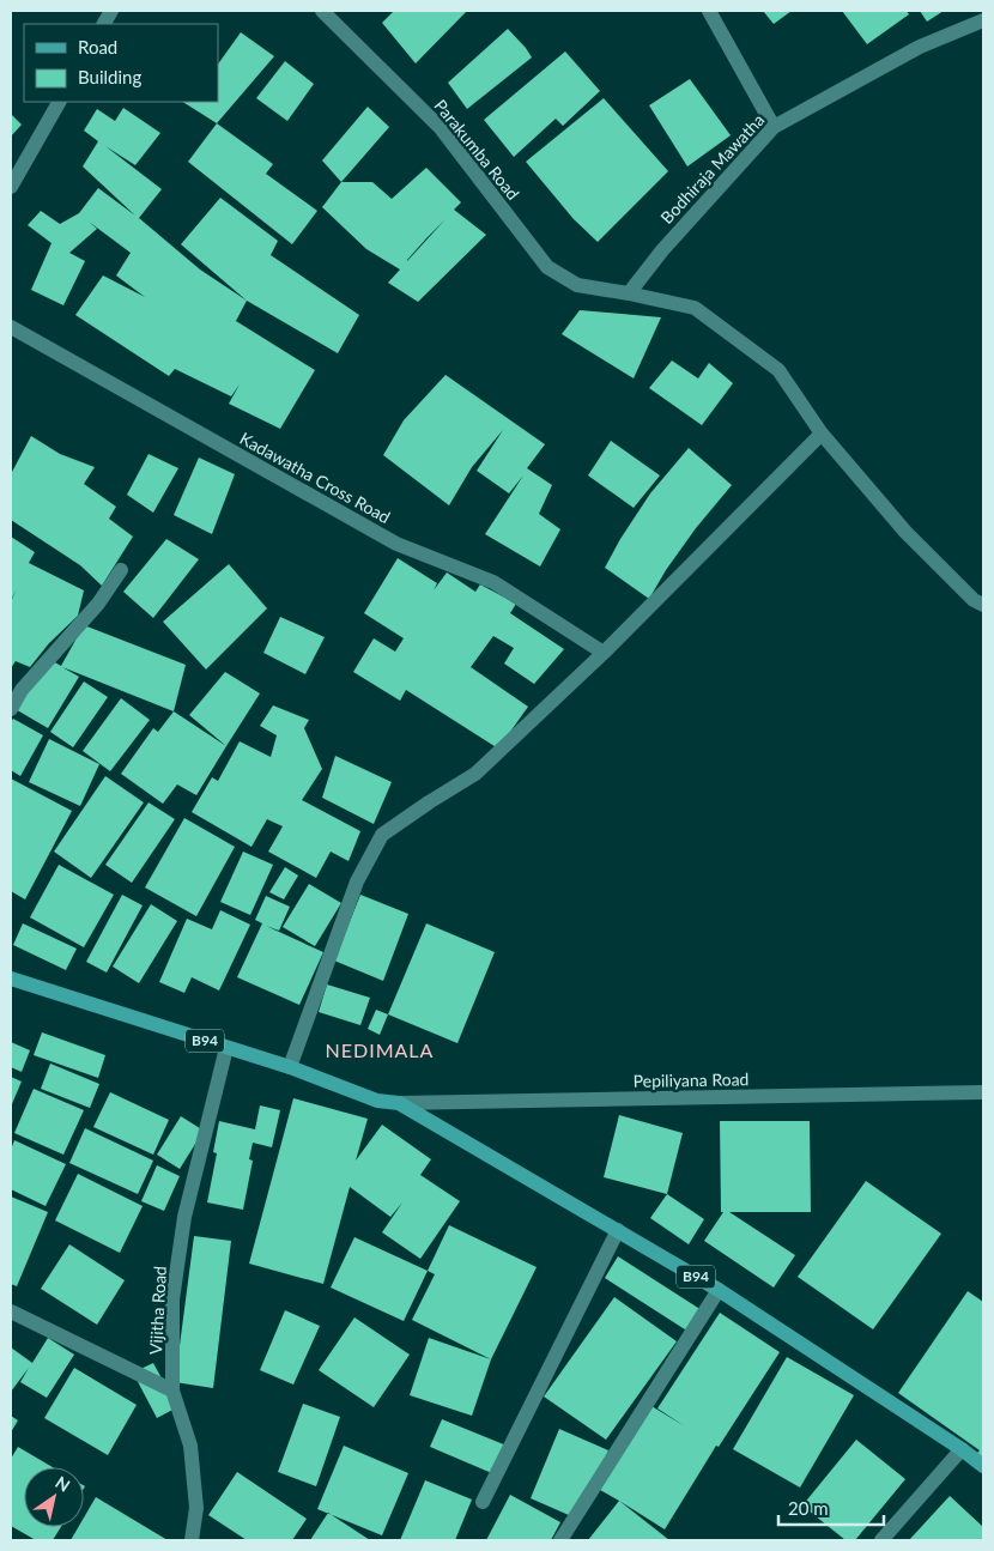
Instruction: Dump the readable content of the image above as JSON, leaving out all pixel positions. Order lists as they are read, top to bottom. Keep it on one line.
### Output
{"streets":{"main road":["B94"],"street":["Parakumba Road","Bodhiraja Mawatha","Kadawatha Cross Road","Pepiliyana Road","Vijitha Road"]},"crossings":[["Parakumba Road","Bodhiraja Mawatha"],["B94","Pepiliyana Road"],["B94","Vijitha Road"]],"districts":["NEDIMALA"],"legend":["Road","Building"],"scale_bar":"20 m","north":"top right"}
